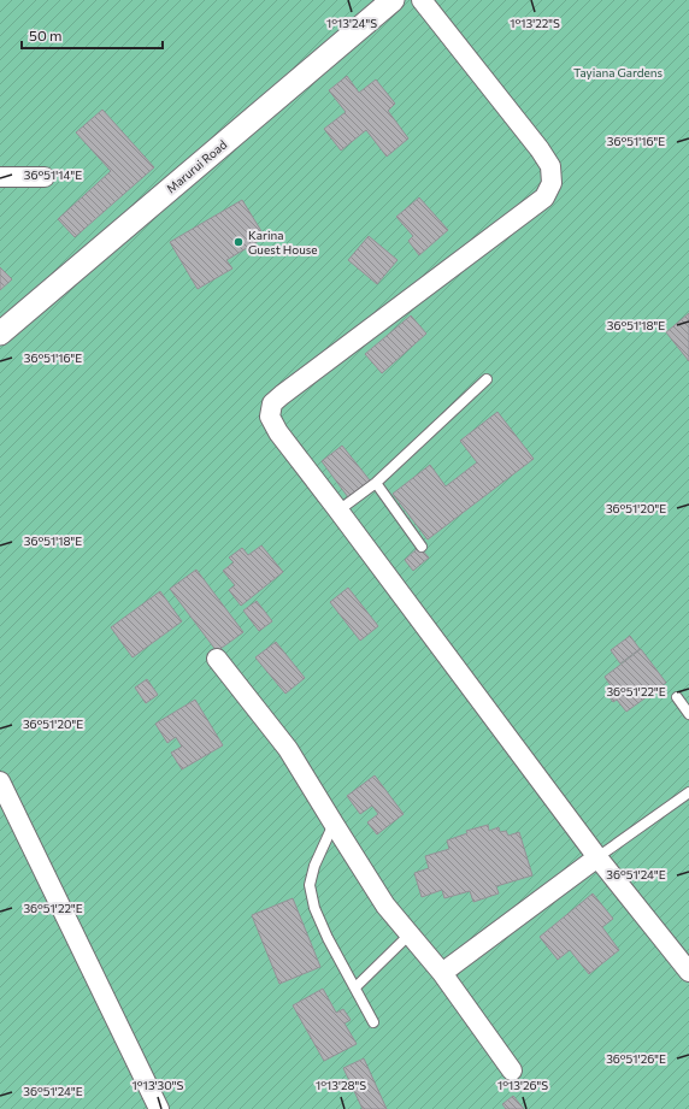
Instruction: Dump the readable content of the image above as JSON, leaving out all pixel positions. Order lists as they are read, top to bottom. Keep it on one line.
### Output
{"streets":{"street":["Marurui Road"]},"parks":["Tayiana Gardens"],"places":["Karina Guest House"],"scale_bar":"50 m","coordinates":["1°13'24\"S","1°13'22\"S","36°51'16\"E","36°51'14\"E","36°51'18\"E","36°51'20\"E","36°51'22\"E","36°51'24\"E","36°51'26\"E","1°13'30\"S","1°13'28\"S","1°13'26\"S"]}
